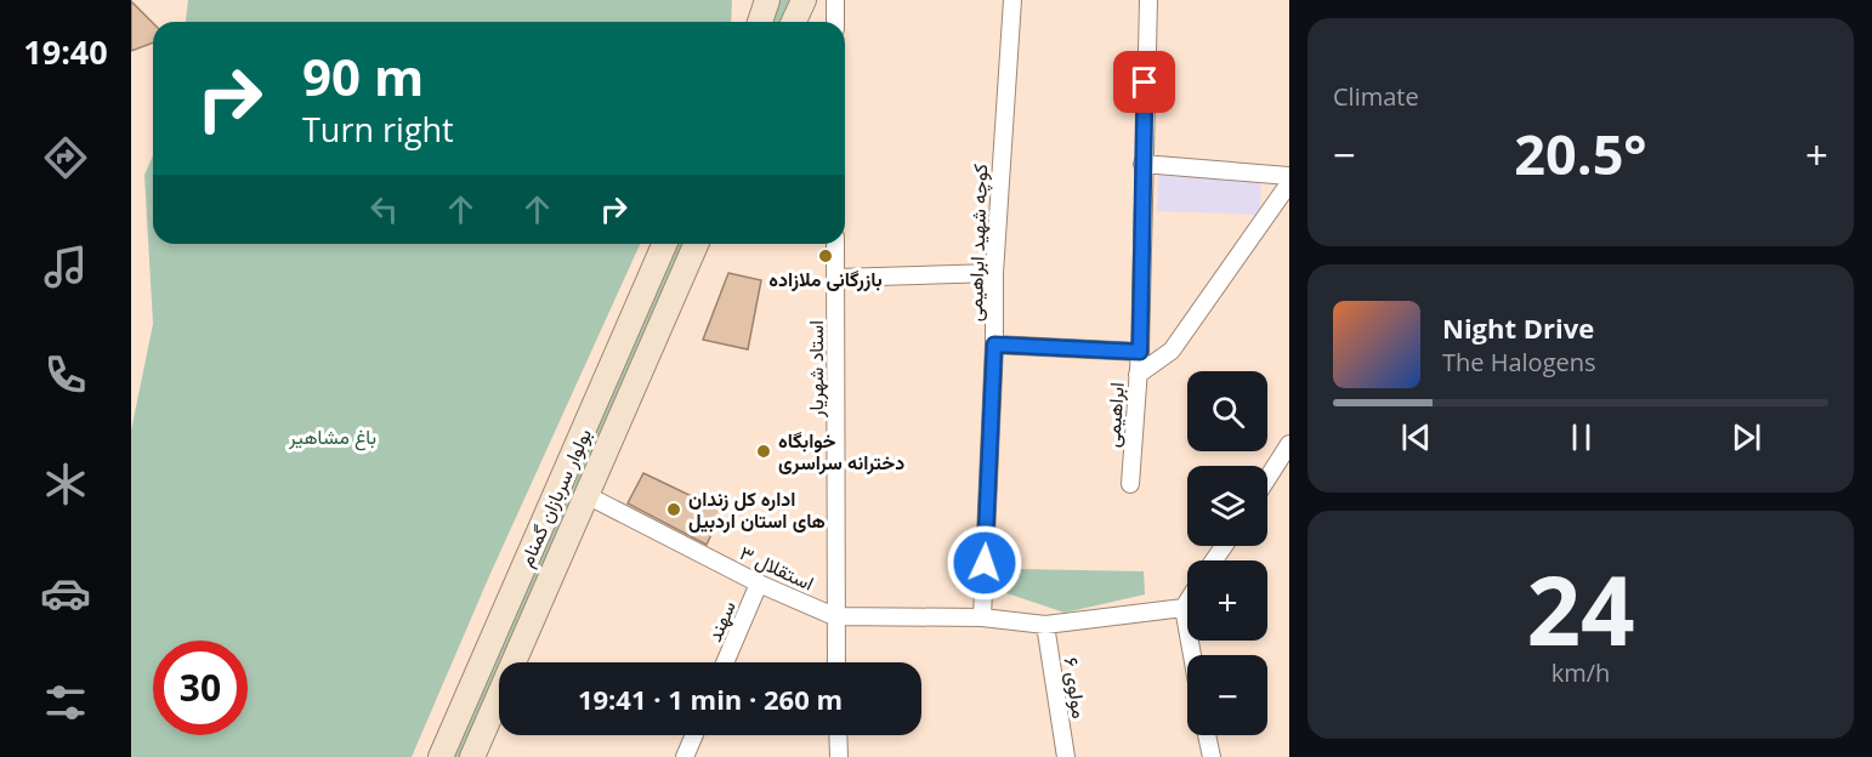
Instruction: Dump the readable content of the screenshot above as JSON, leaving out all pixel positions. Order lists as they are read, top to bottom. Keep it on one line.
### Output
{"streets":{"main road":["بولوار سربازان گمنام"],"street":["کوچه شهید ابراهیمی","استاد شهریار","ابراهیمی","استقلال ۳","سهند","مولوی ۶"]},"crossings":[["استاد شهریار","استقلال ۳"],["بولوار سربازان گمنام","استقلال ۳"],["استقلال ۳","سهند"]],"parks":["باغ مشاهیر"],"places":["بازرگانی ملازاده","خوابگاه دخترانه سراسری","اداره کل زندان های استان اردبیل"],"page":{"tabs":"19:40","tile":["Climate",["24","km/h"]],"turn":["90 m","Turn right"],"heat":["−","20.5°","+"],"song":["Night Drive","The Halogens"],"map_buttons":["+","−"],"limit":"30","trip":"19:41 · 1 min · 260 m"}}
